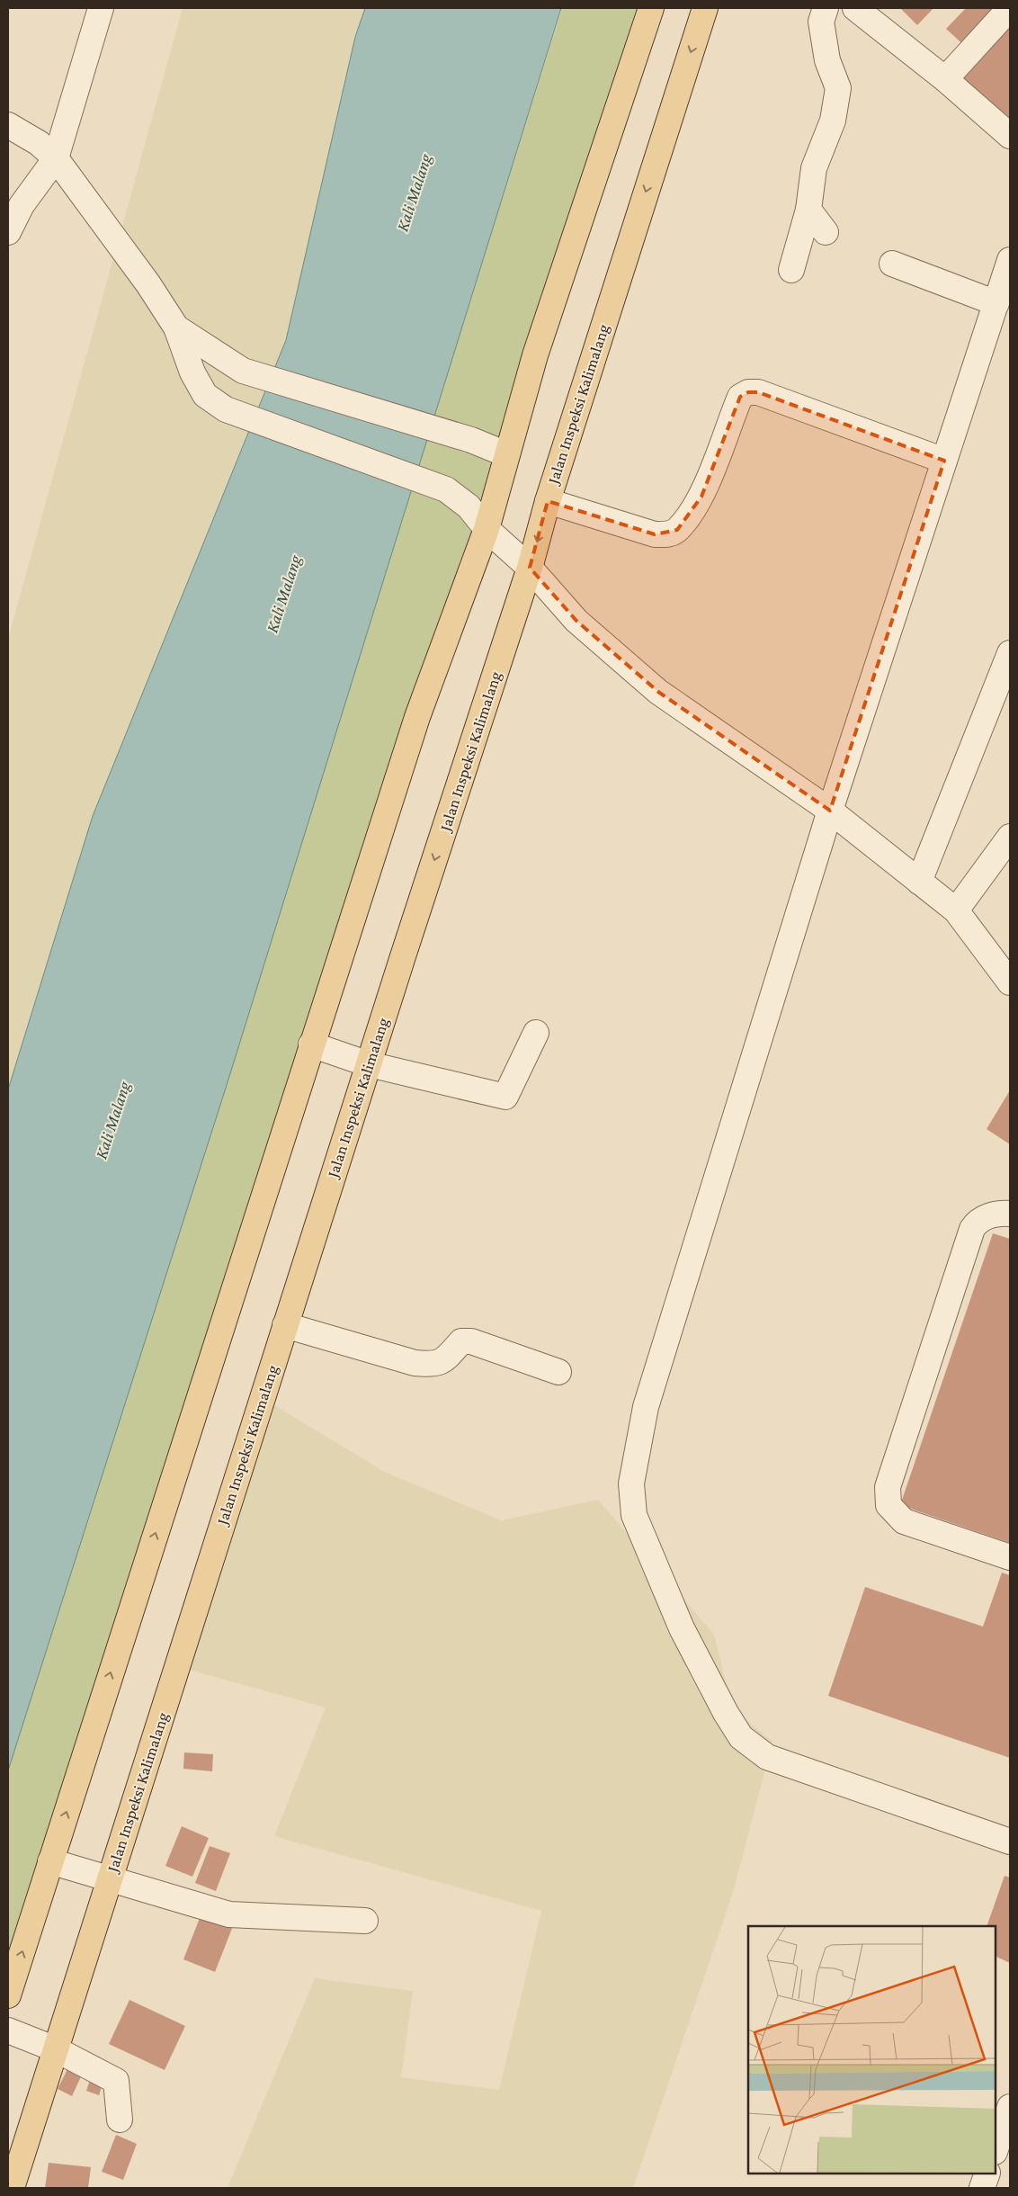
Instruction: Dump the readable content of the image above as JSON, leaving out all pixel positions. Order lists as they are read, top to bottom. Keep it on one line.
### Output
{"streets":{"main road":["Jalan Inspeksi Kalimalang"]},"water":["Kali Malang"]}
